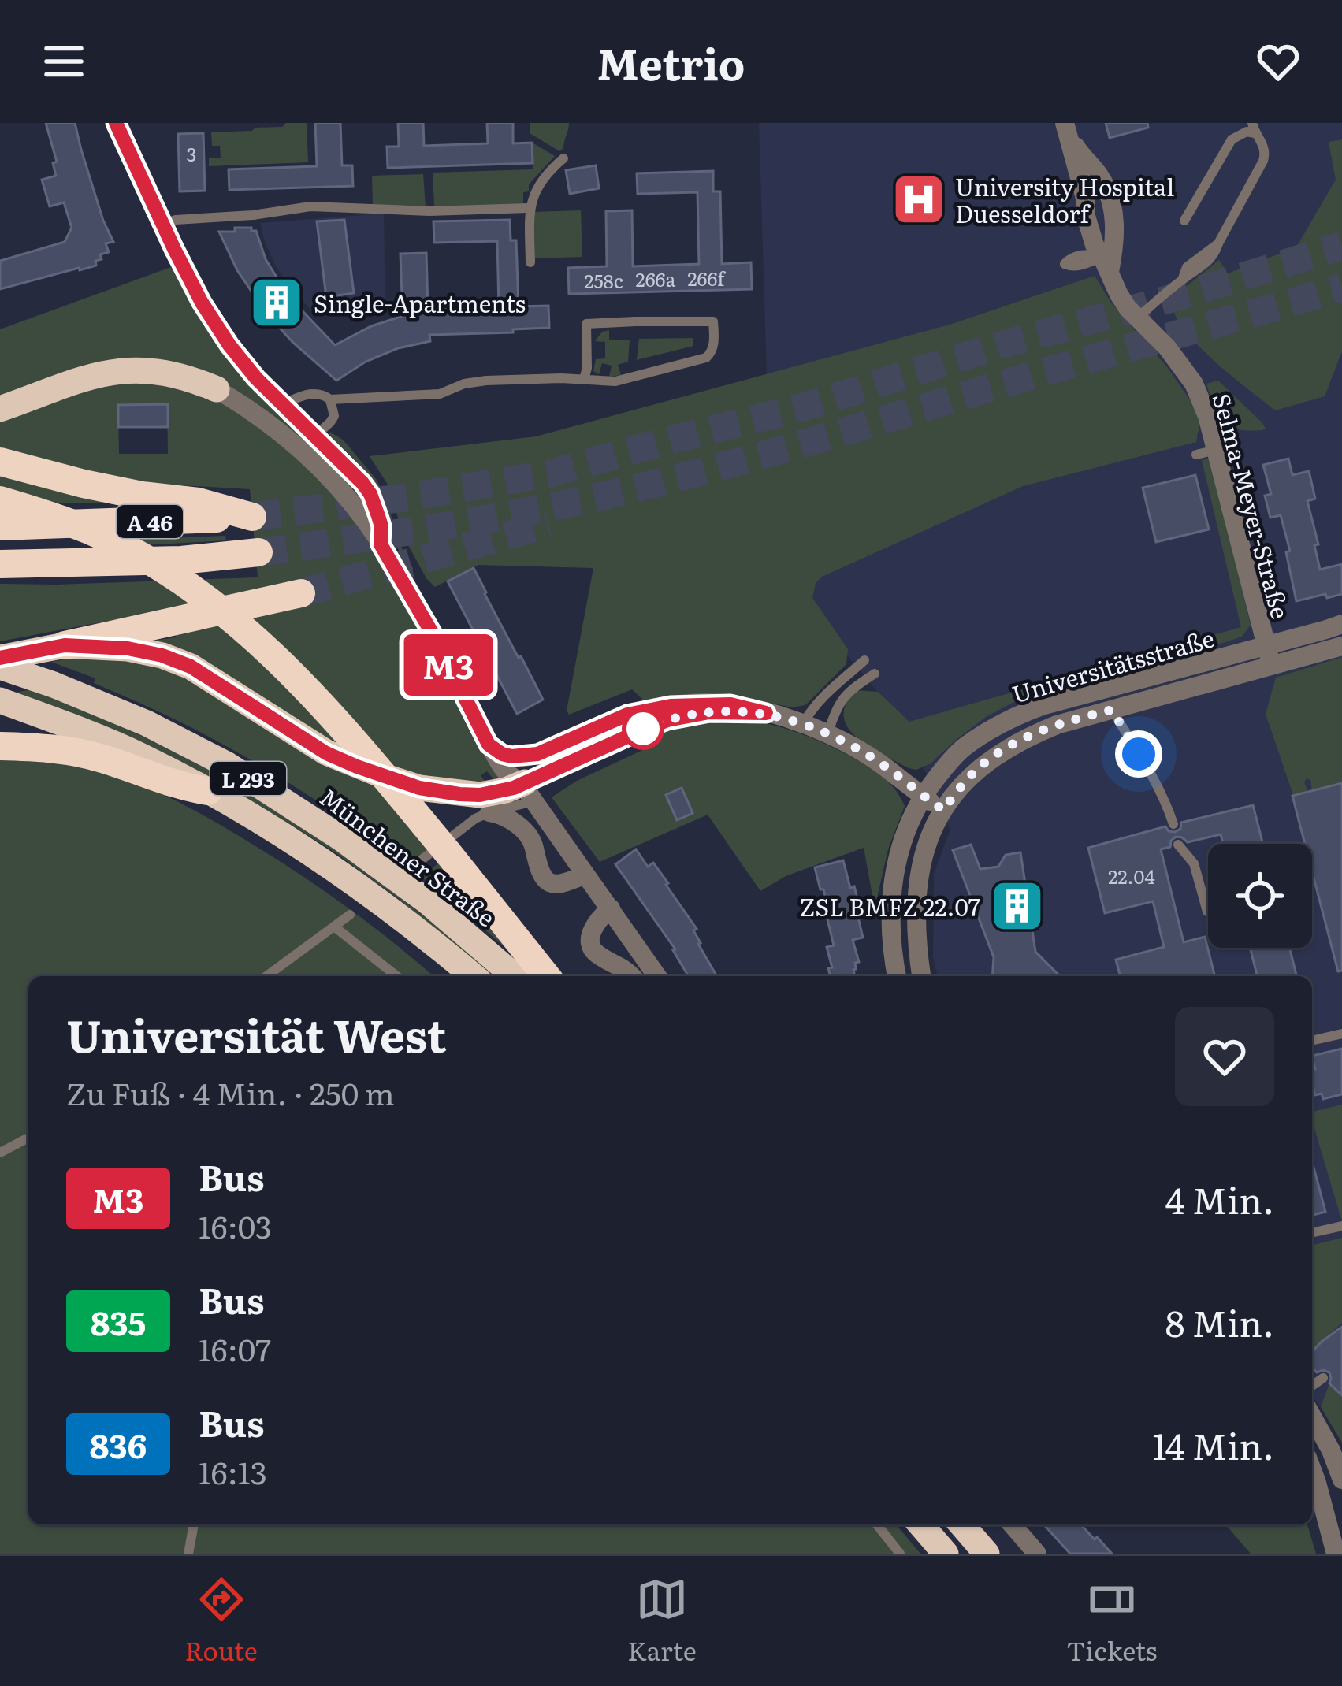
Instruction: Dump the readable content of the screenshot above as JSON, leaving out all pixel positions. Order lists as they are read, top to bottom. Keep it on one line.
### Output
{"streets":{"highway":["A 46","L 293","Münchener Straße"],"street":["Selma-Meyer-Straße","Universitätsstraße"]},"crossings":[["Selma-Meyer-Straße","Universitätsstraße"]],"places":{"hospital":["University Hospital Duesseldorf"],"building":["Single-Apartments","ZSL BMFZ 22.07"]},"lines":["bus line M3"],"house_numbers":["3","266f","266a","258c","22.04"],"page":{"header":"Metrio","on_map":"M3","heading":["Universität West","Zu Fuß · 4 Min. · 250 m"],"list":[{"mark":"M3","name":"Bus","note":"16:03","value":"4 Min."},{"mark":"835","name":"Bus","note":"16:07","value":"8 Min."},{"mark":"836","name":"Bus","note":"16:13","value":"14 Min."}],"tabs":["Route","Karte","Tickets"]}}
